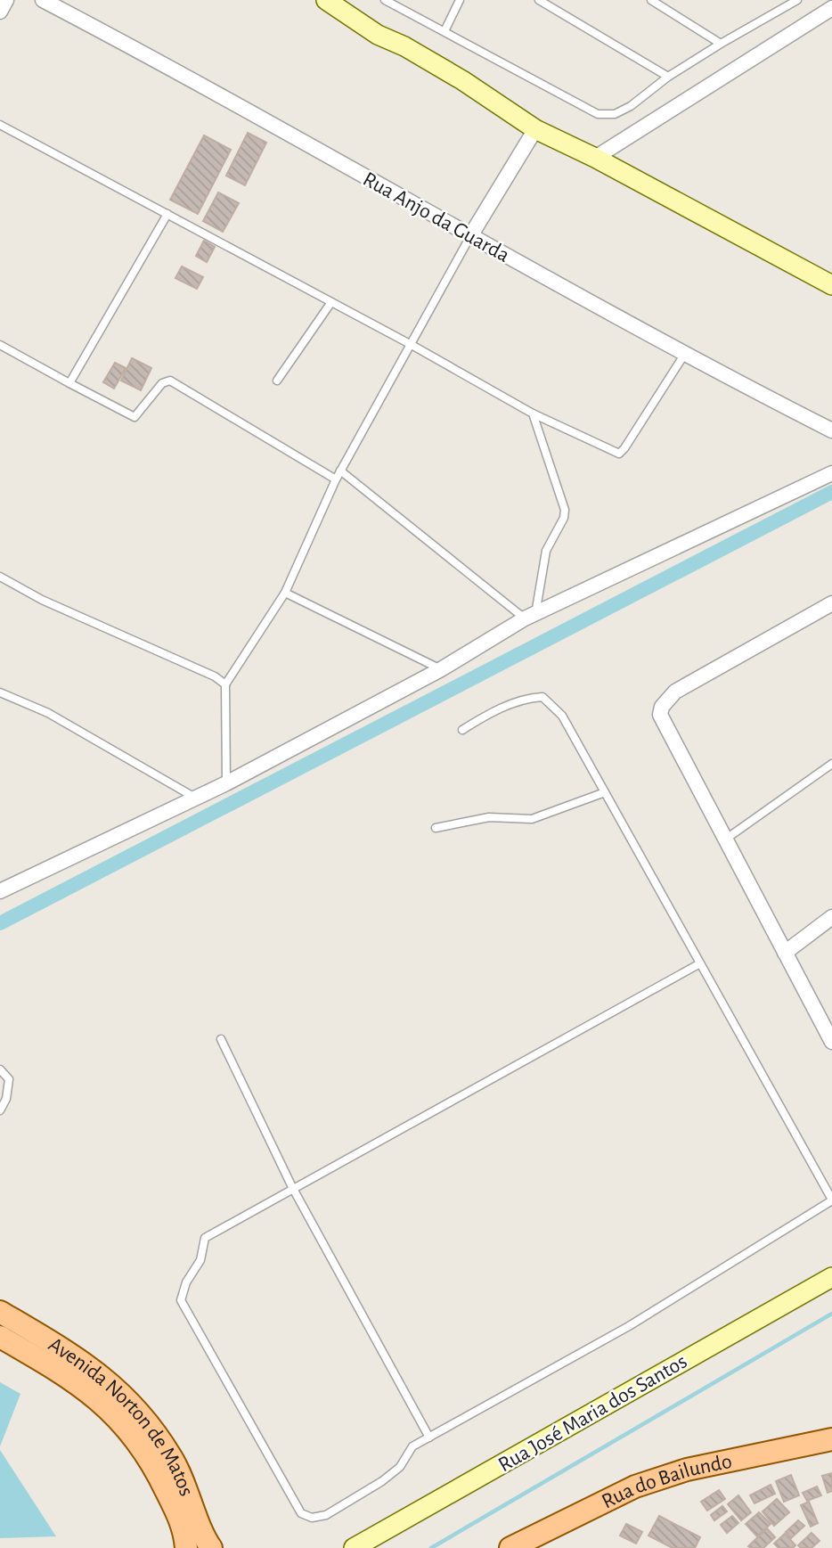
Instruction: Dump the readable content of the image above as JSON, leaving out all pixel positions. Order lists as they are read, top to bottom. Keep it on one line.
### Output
{"streets":{"main road":["Avenida Norton de Matos","Rua do Bailundo"],"street":["Rua Anjo da Guarda","Rua José Maria dos Santos"]}}
